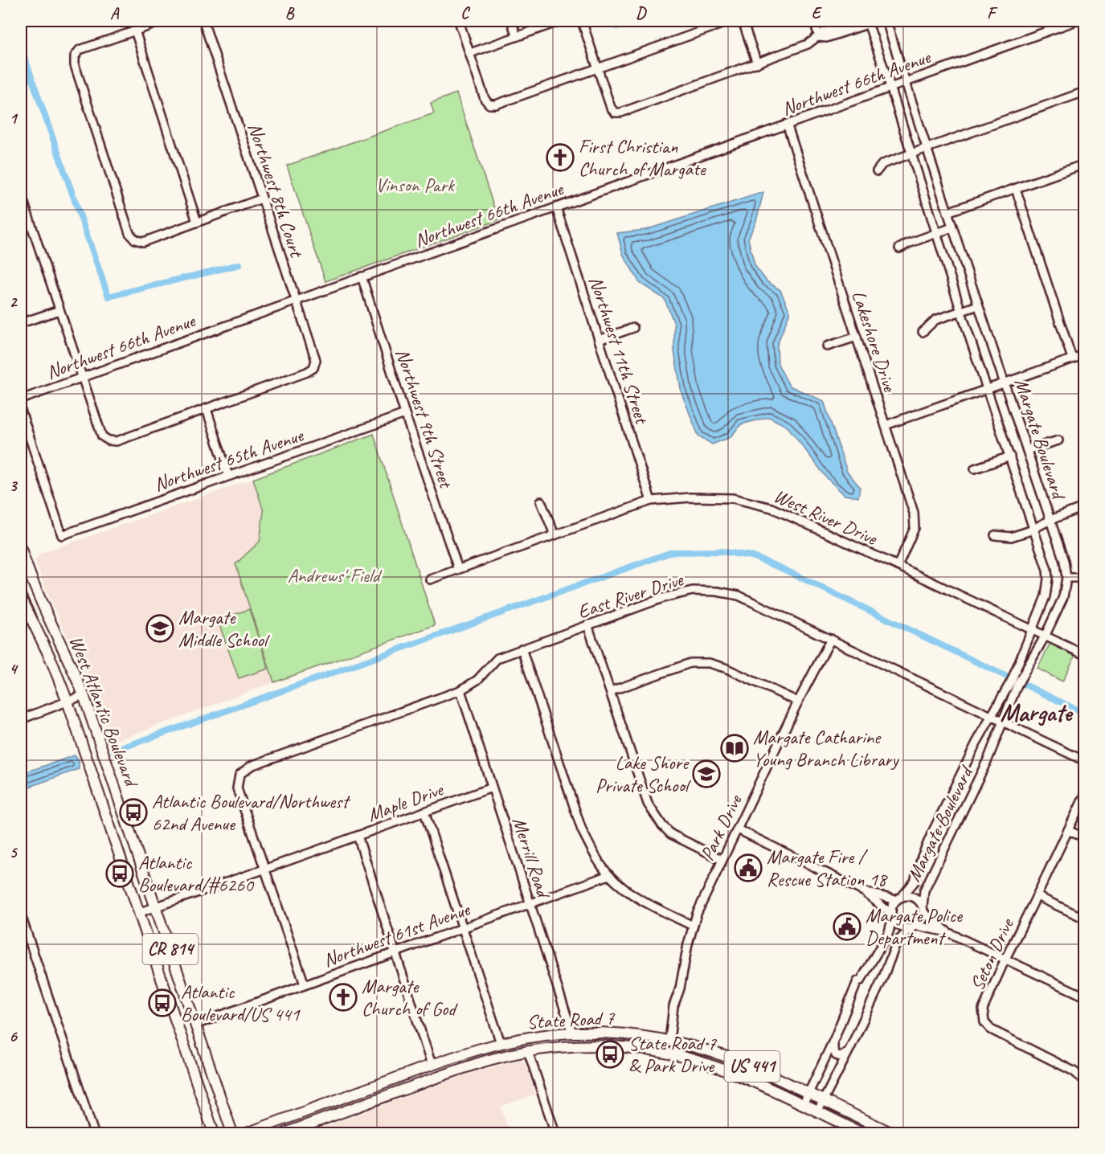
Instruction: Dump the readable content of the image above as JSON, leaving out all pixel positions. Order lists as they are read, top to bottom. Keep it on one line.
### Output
{"streets":{"main road":["West Atlantic Boulevard","CR 814","State Road 7","US 441"],"street":["Northwest 66th Avenue","Northwest 8th Court","Lakeshore Drive","Northwest 11th Street","Northwest 9th Street","Margate Boulevard","Northwest 65th Avenue","West River Drive","East River Drive","Maple Drive","Park Drive","Merrill Road","Northwest 61st Avenue","Seton Drive"]},"crossings":[["Northwest 66th Avenue","Northwest 8th Court"],["Northwest 66th Avenue","Lakeshore Drive"],["Northwest 66th Avenue","Northwest 11th Street"],["Northwest 66th Avenue","Northwest 9th Street"],["Northwest 66th Avenue","Margate Boulevard"],["Lakeshore Drive","West River Drive"],["Northwest 11th Street","West River Drive"],["Northwest 9th Street","Northwest 65th Avenue"],["Northwest 9th Street","West River Drive"],["Margate Boulevard","West River Drive"],["Margate Boulevard","East River Drive"],["East River Drive","Maple Drive"],["East River Drive","Park Drive"],["East River Drive","Merrill Road"],["West Atlantic Boulevard","Maple Drive"],["West Atlantic Boulevard","Northwest 61st Avenue"],["Maple Drive","Merrill Road"],["Park Drive","State Road 7"],["Merrill Road","Northwest 61st Avenue"],["Merrill Road","State Road 7"]],"districts":["Margate"],"parks":["Vinson Park","Andrews' Field"],"places":{"church":["First Christian Church of Margate","Margate Church of God"],"school or university":["Margate Middle School","Lake Shore Private School"],"library":["Margate Catharine Young Branch Library"],"bus stop":["Atlantic Boulevard/Northwest 62nd Avenue","Atlantic Boulevard/#6260","Atlantic Boulevard/US 441","State Road 7 & Park Drive"],"public building":["Margate Fire / Rescue Station 18","Margate Police Department"]},"grid":{"columns":["A","B","C","D","E","F"],"rows":["1","2","3","4","5","6"]}}
